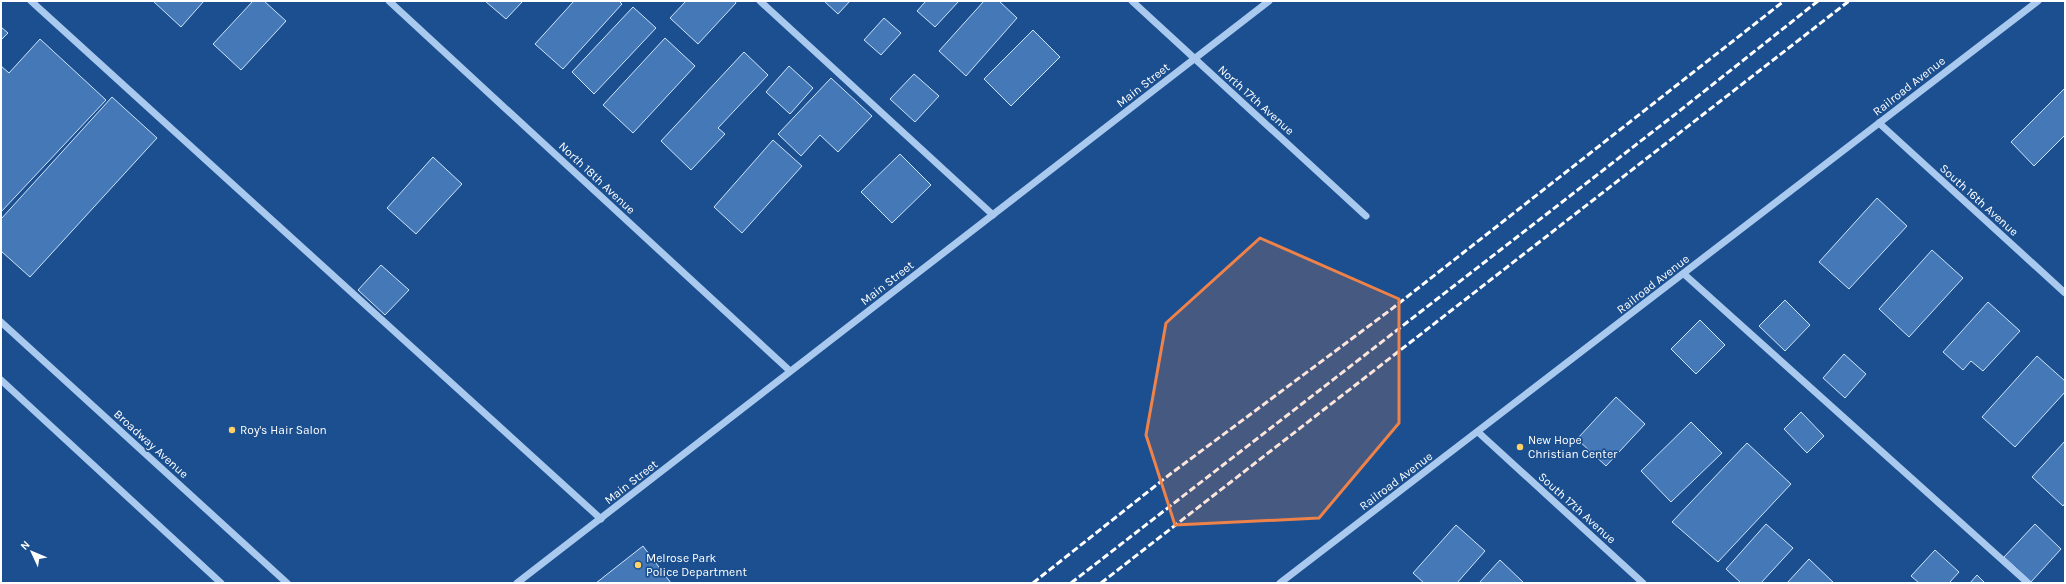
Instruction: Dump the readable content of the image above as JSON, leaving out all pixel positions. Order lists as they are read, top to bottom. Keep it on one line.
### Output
{"streets":{"street":["Main Street","Railroad Avenue","North 17th Avenue","North 18th Avenue","South 16th Avenue","Broadway Avenue","South 17th Avenue"]},"crossings":[["Main Street","North 17th Avenue"],["Main Street","North 18th Avenue"],["Railroad Avenue","South 16th Avenue"],["Railroad Avenue","South 17th Avenue"]],"places":["Roy's Hair Salon","New Hope Christian Center","Melrose Park Police Department"],"north":"top left"}
